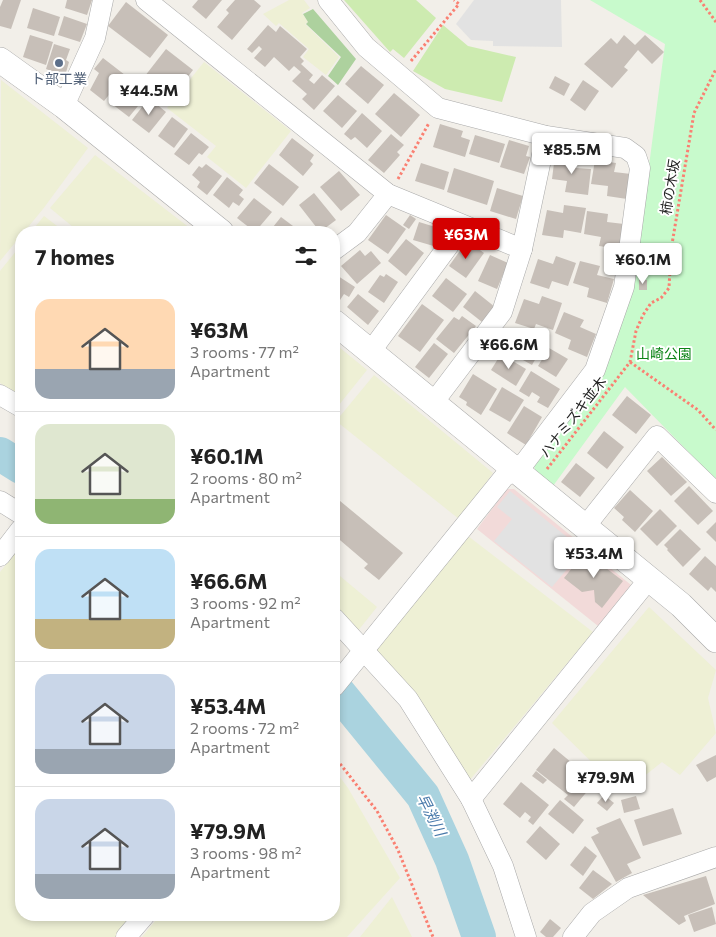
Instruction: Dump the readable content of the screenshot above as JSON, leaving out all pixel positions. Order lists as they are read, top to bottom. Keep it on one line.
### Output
{"streets":{"path":["柿の木坂","ハナミズキ並木"]},"crossings":[["柿の木坂","ハナミズキ並木"]],"water":["早渕川"],"parks":["山崎公園"],"places":["ト部工業"],"page":{"price":["¥44.5M","¥85.5M","¥63M","¥60.1M","¥66.6M","¥53.4M","¥79.9M"],"heading":"7 homes","list":[{"name":"¥63M","note":"3 rooms · 77 m² · Apartment"},{"name":"¥60.1M","note":"2 rooms · 80 m² · Apartment"},{"name":"¥66.6M","note":"3 rooms · 92 m² · Apartment"},{"name":"¥53.4M","note":"2 rooms · 72 m² · Apartment"},{"name":"¥79.9M","note":"3 rooms · 98 m² · Apartment"}]}}
